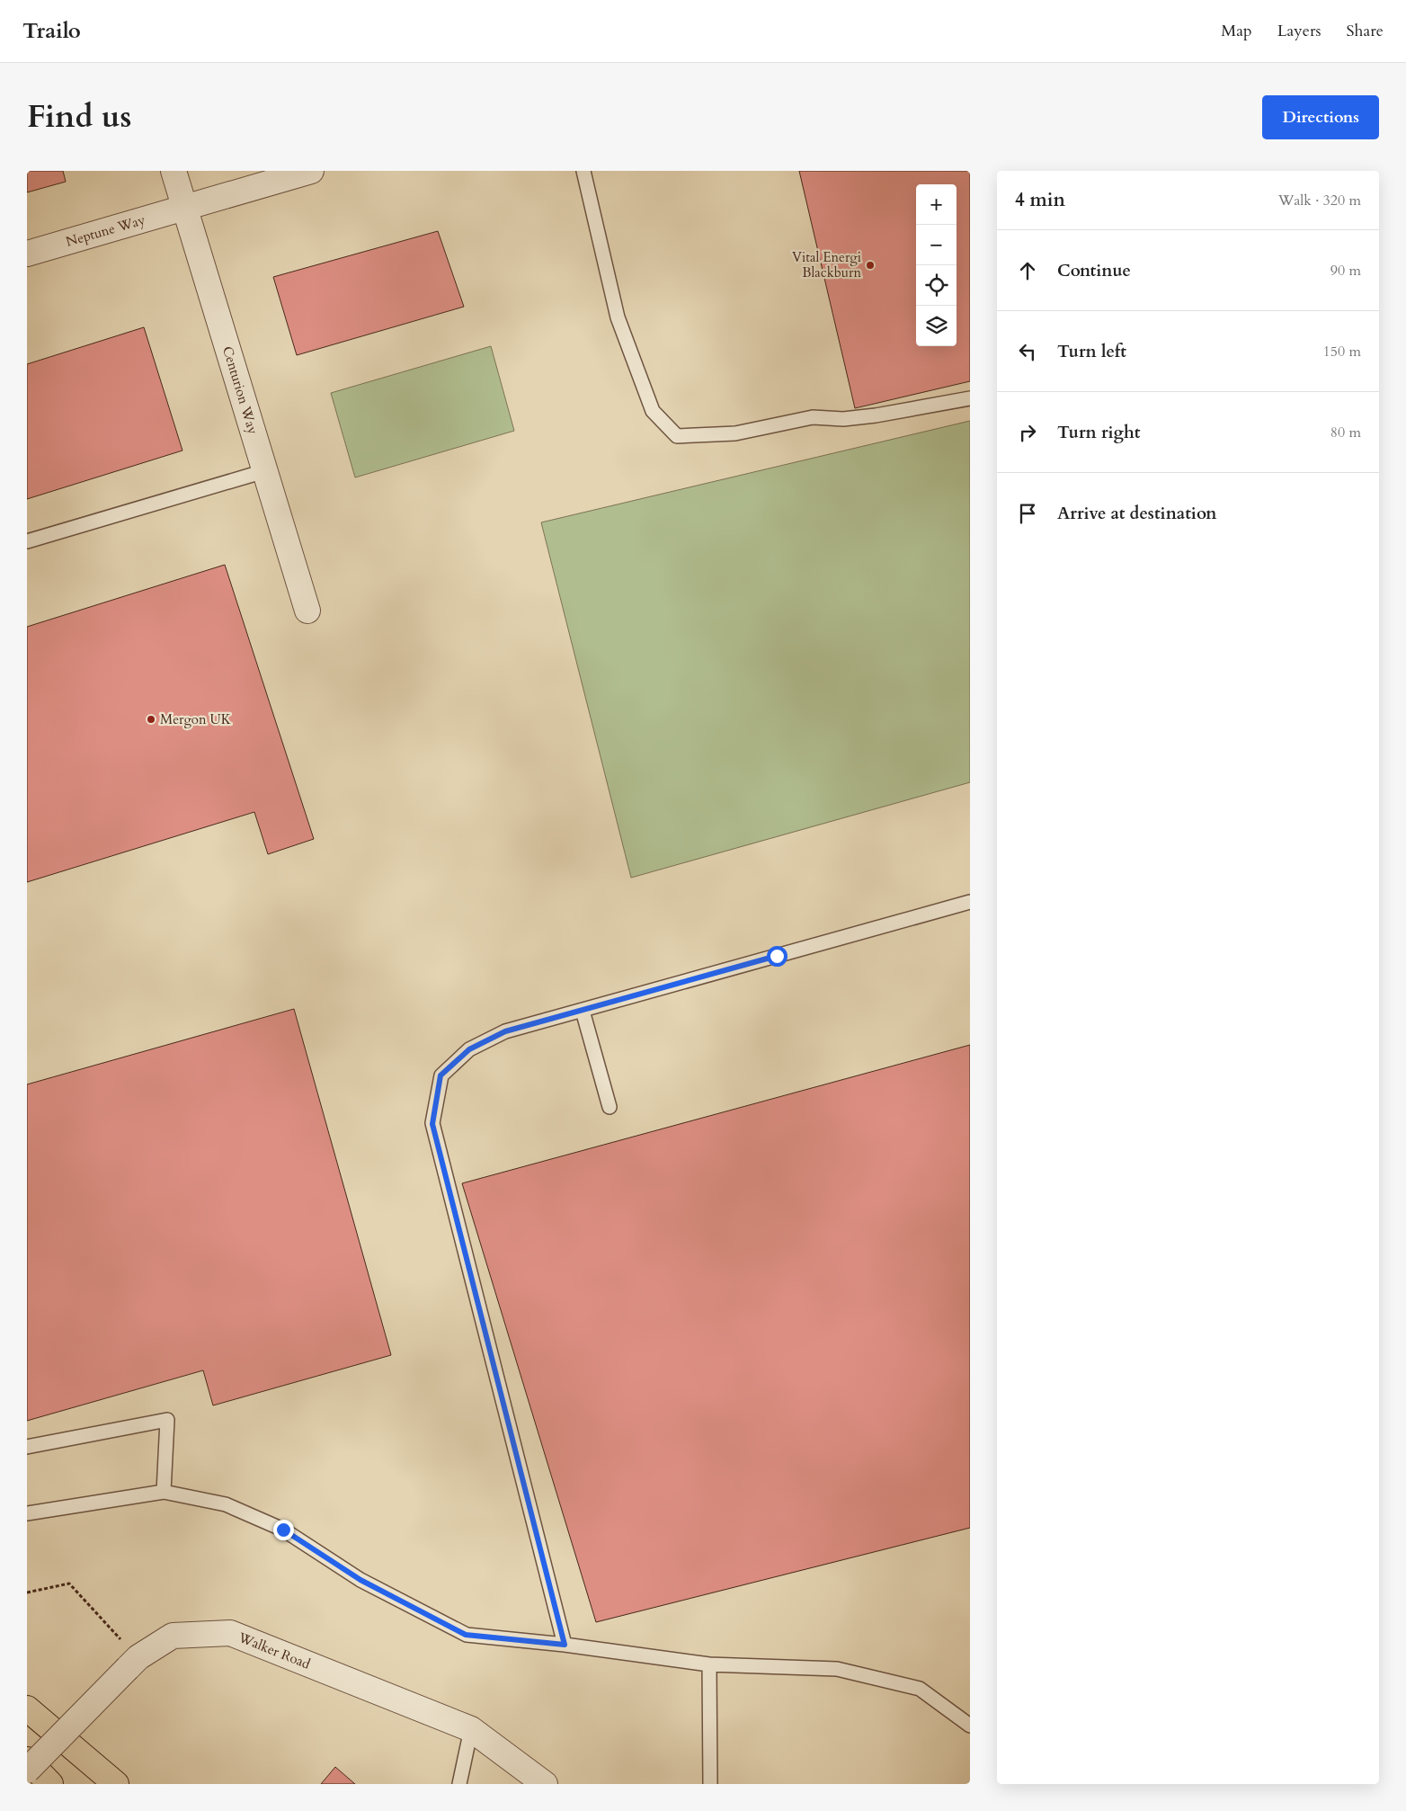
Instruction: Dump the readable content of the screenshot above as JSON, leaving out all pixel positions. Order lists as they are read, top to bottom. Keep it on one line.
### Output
{"streets":{"street":["Neptune Way","Centurion Way","Walker Road"]},"crossings":[["Neptune Way","Centurion Way"]],"places":["Vital Energi Blackburn","Mergon UK"],"page":{"header":"Trailo","nav":["Map","Layers","Share"],"title":"Find us","buttons":"Directions","heading":["4 min","Walk · 320 m"],"map_buttons":["+","−"],"list":[["Continue","90 m"],["Turn left","150 m"],["Turn right","80 m"],"Arrive at destination"]}}
